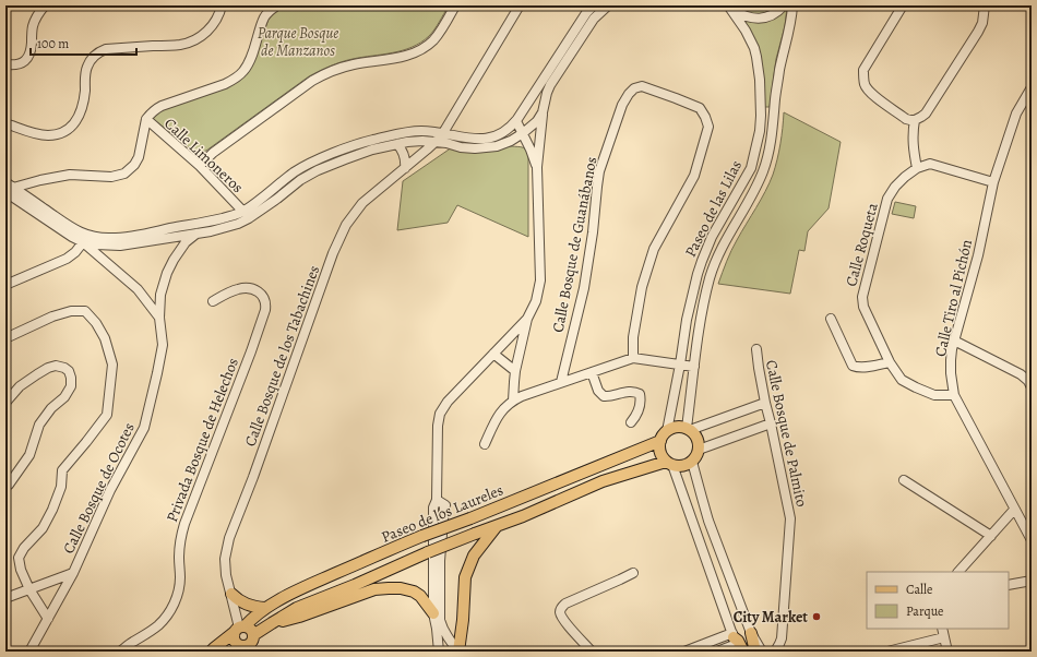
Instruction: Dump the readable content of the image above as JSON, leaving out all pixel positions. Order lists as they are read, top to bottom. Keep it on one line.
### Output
{"streets":{"main road":["Paseo de los Laureles"],"street":["Calle Limoneros","Paseo de las Lilas","Calle Bosque de Guanábanos","Calle Roqueta","Calle Tiro al Pichón","Calle Bosque de los Tabachines","Calle Bosque de Palmito","Privada Bosque de Helechos","Calle Bosque de Ocotes"]},"crossings":[["Paseo de las Lilas","Paseo de los Laureles"],["Calle Roqueta","Calle Tiro al Pichón"],["Calle Bosque de los Tabachines","Paseo de los Laureles"]],"parks":["Parque Bosque de Manzanos"],"places":["City Market"],"legend":["Calle","Parque"],"scale_bar":"100 m"}
